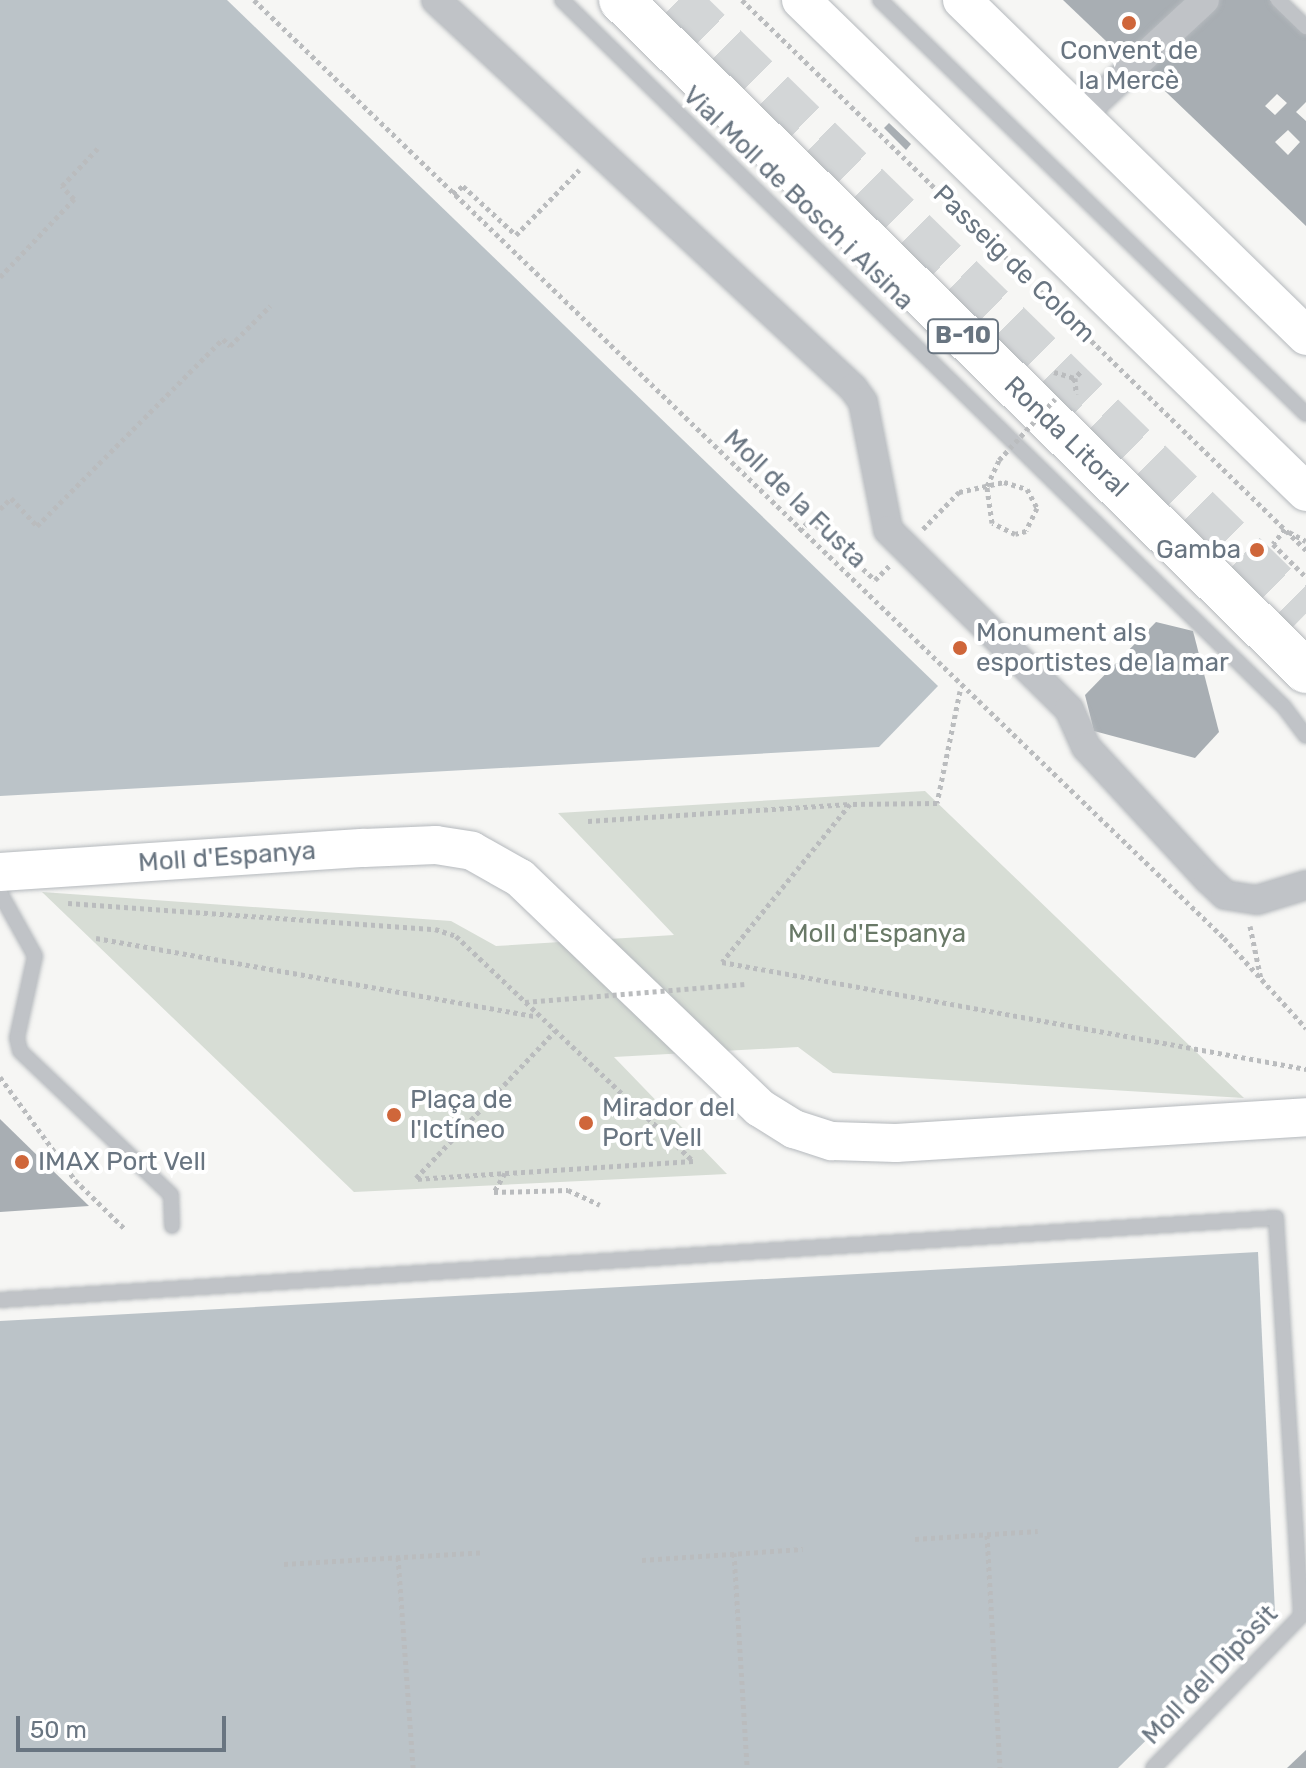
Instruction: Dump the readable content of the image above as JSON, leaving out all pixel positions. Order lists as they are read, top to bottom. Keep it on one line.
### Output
{"streets":{"highway":["B-10","Ronda Litoral"],"street":["Passeig de Colom","Moll d'Espanya"],"lane":["Vial Moll de Bosch i Alsina","Moll del Dipòsit"],"path":["Moll de la Fusta"]},"parks":["Moll d'Espanya"],"places":["Convent de la Mercè","Gamba","Monument als esportistes de la mar","Plaça de l'Ictíneo","Mirador del Port Vell","IMAX Port Vell"],"scale_bar":"50 m"}
